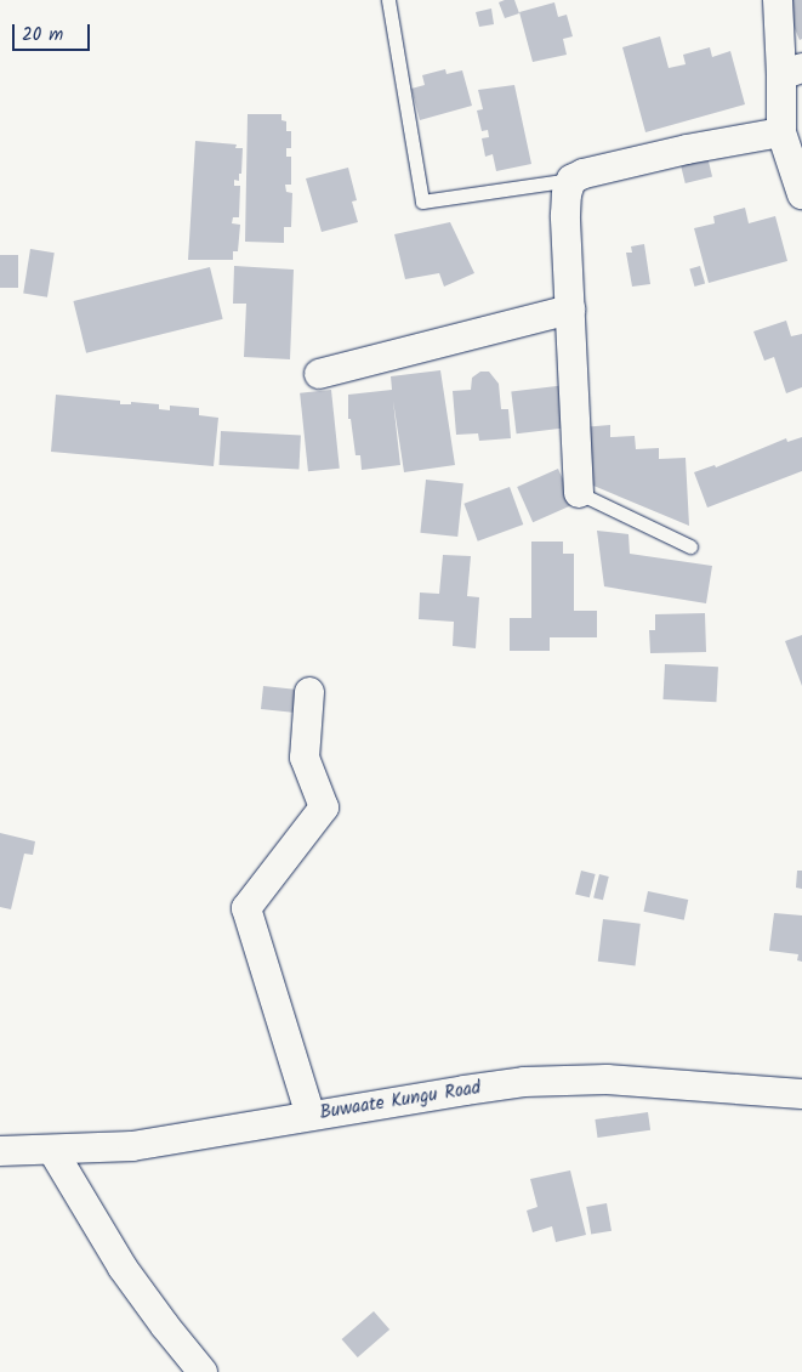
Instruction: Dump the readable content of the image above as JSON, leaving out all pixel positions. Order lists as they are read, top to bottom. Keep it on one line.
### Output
{"streets":{"street":["Buwaate Kungu Road"]},"scale_bar":"20 m"}
